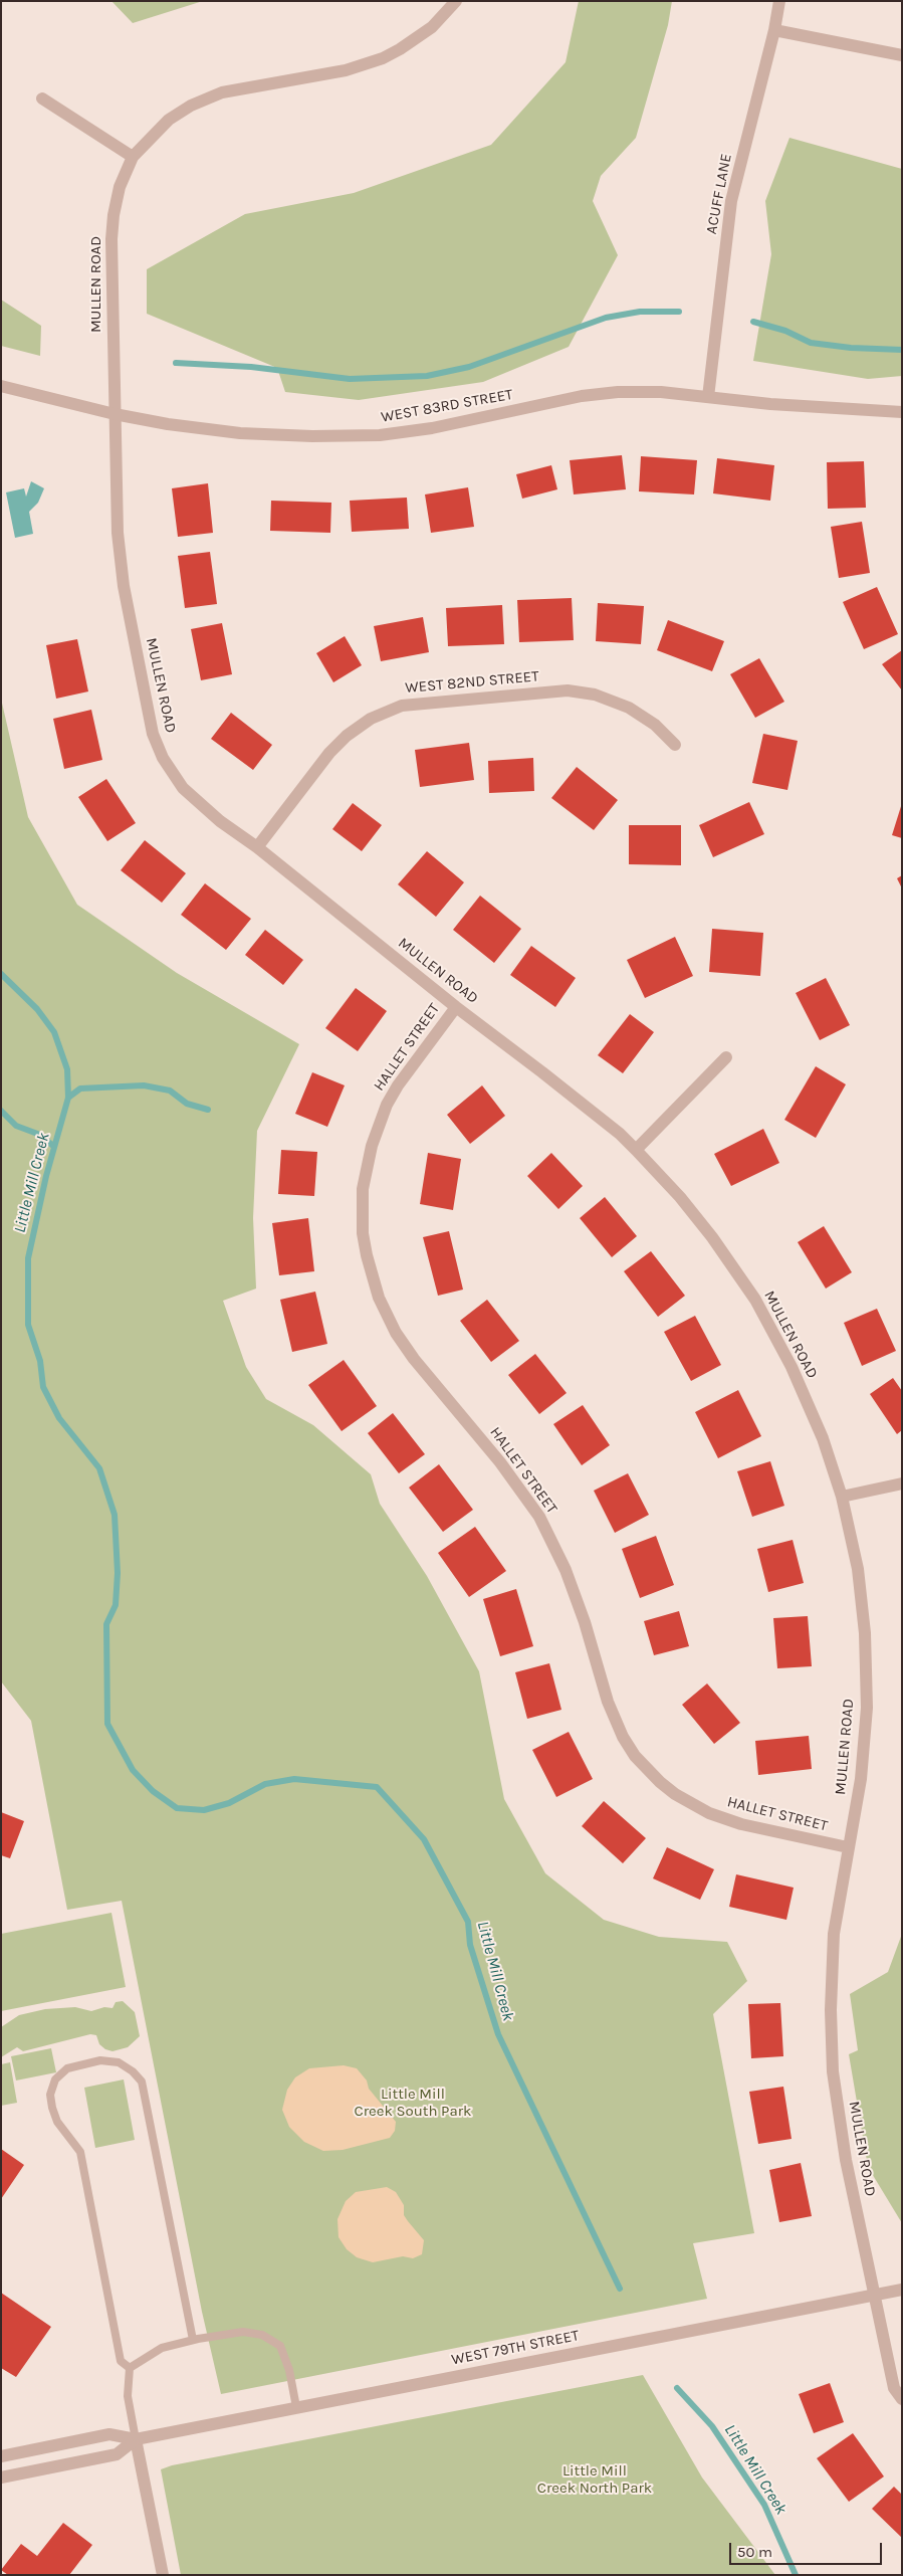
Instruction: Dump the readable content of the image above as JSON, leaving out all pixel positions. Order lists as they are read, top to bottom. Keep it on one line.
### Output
{"streets":{"street":["ACUFF LANE","MULLEN ROAD","WEST 83RD STREET","WEST 82ND STREET","HALLET STREET","WEST 79TH STREET"]},"crossings":[["ACUFF LANE","WEST 83RD STREET"],["MULLEN ROAD","WEST 83RD STREET"],["MULLEN ROAD","WEST 82ND STREET"],["MULLEN ROAD","HALLET STREET"],["MULLEN ROAD","WEST 79TH STREET"]],"water":["Little Mill Creek"],"parks":["Little Mill Creek South Park","Little Mill Creek North Park"],"scale_bar":"50 m"}
